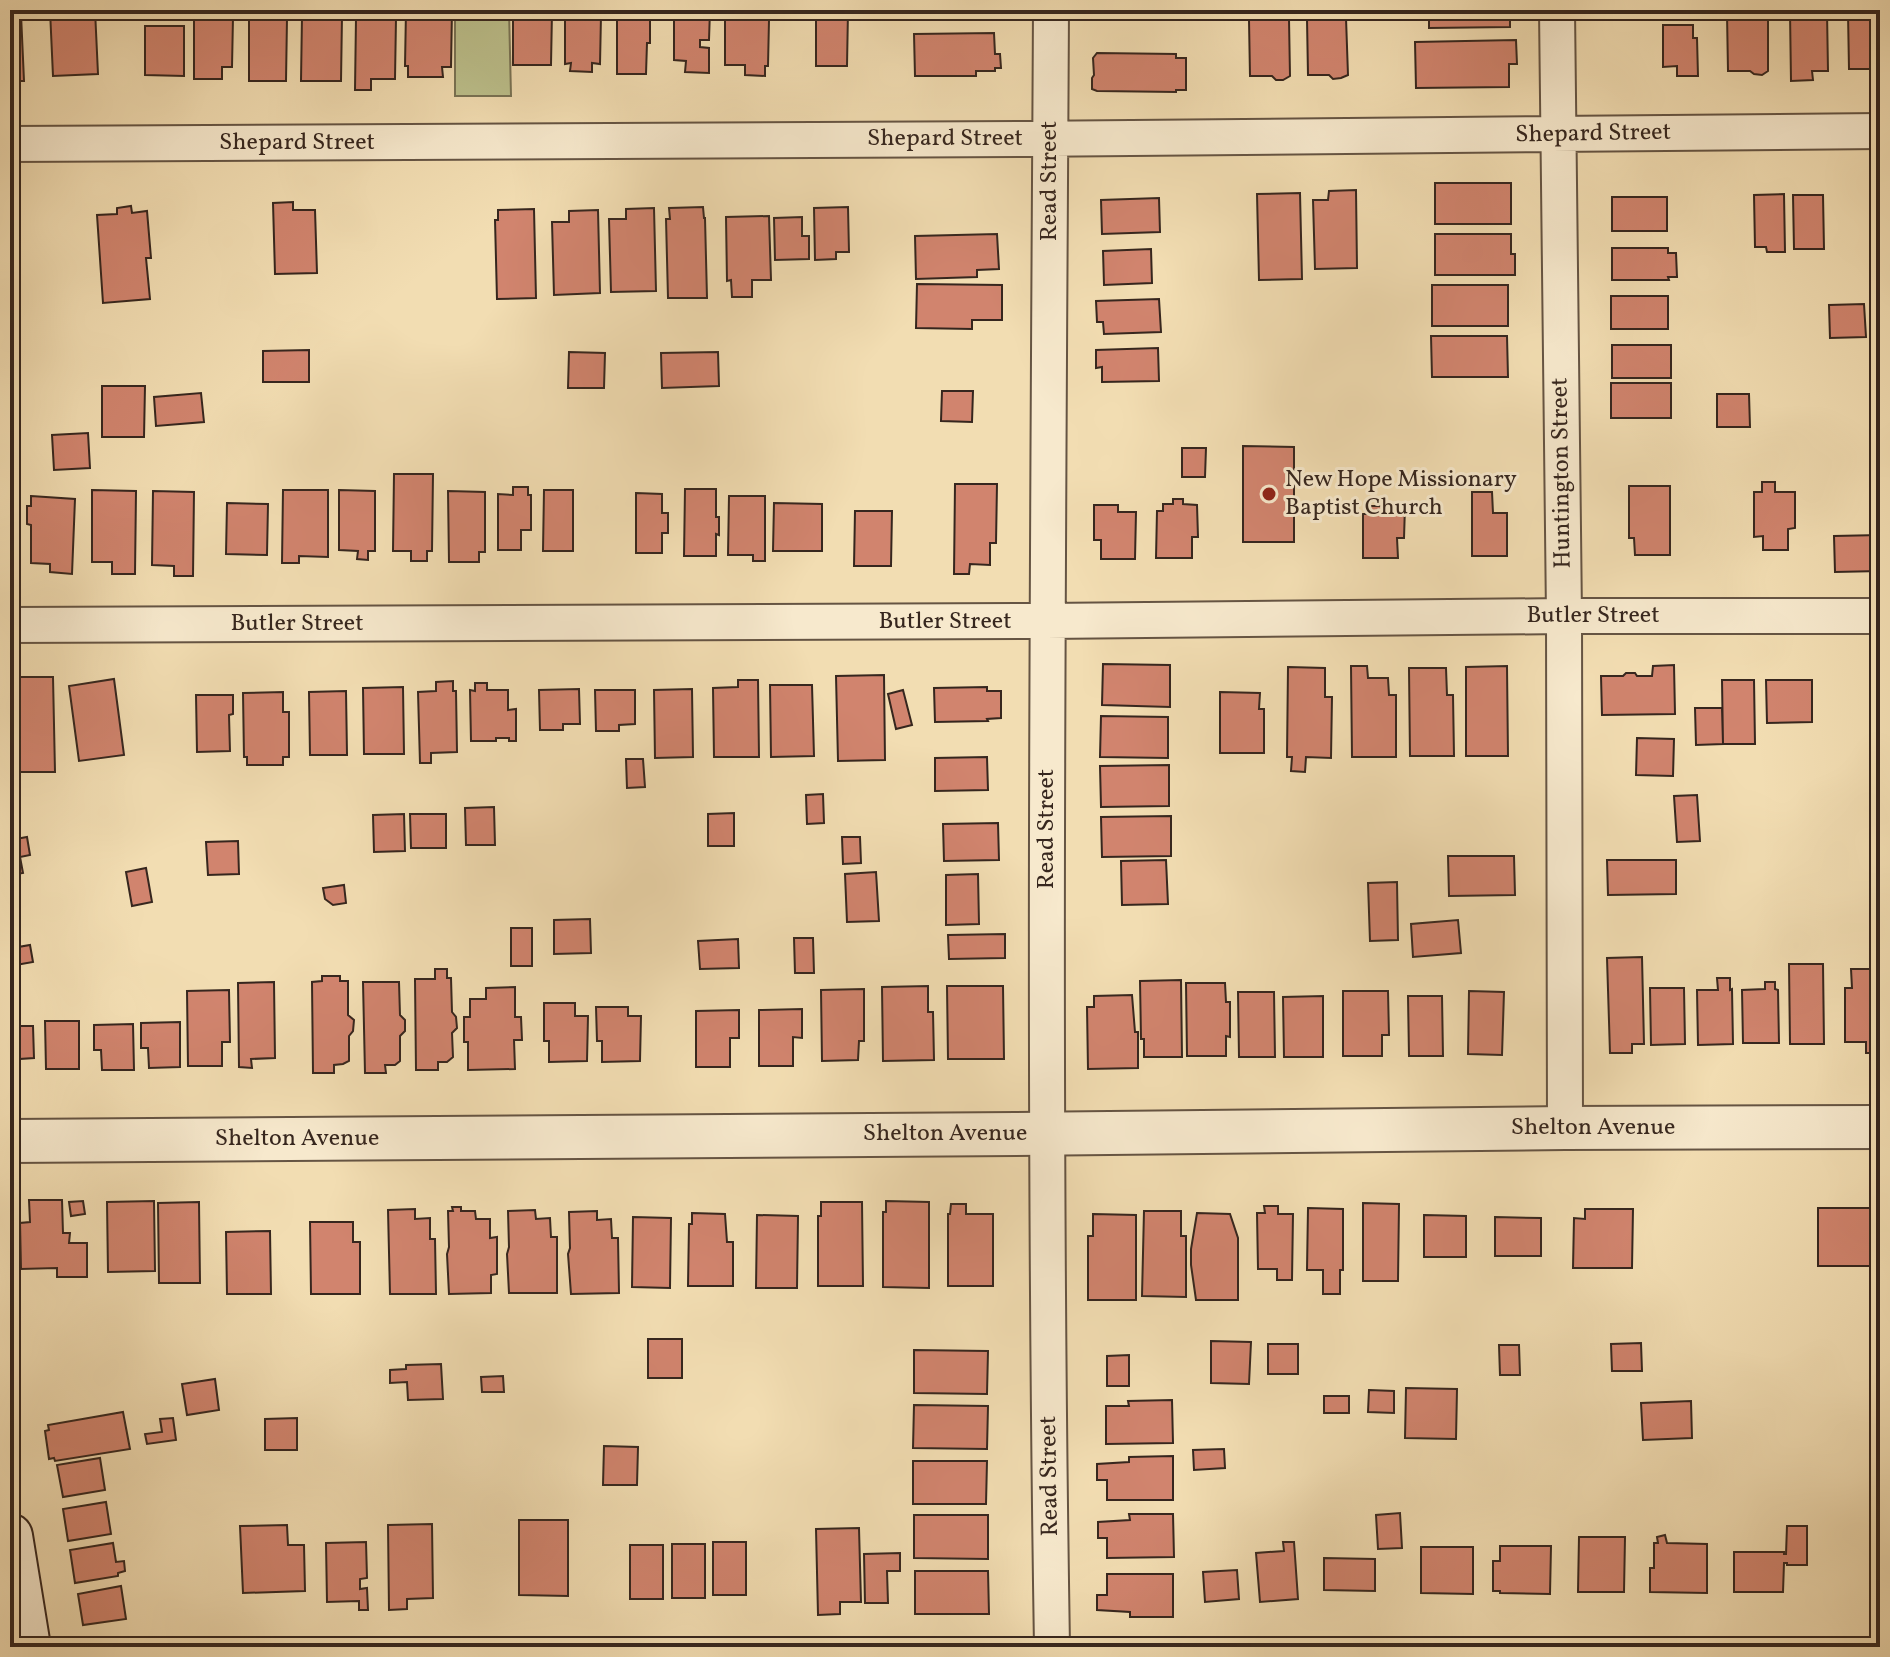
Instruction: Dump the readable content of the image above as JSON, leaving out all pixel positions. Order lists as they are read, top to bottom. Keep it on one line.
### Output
{"streets":{"street":["Shepard Street","Read Street","Huntington Street","Butler Street","Shelton Avenue"]},"crossings":[["Shepard Street","Read Street"],["Shepard Street","Huntington Street"],["Read Street","Butler Street"],["Read Street","Shelton Avenue"],["Huntington Street","Butler Street"],["Huntington Street","Shelton Avenue"]],"places":["New Hope Missionary Baptist Church"]}
